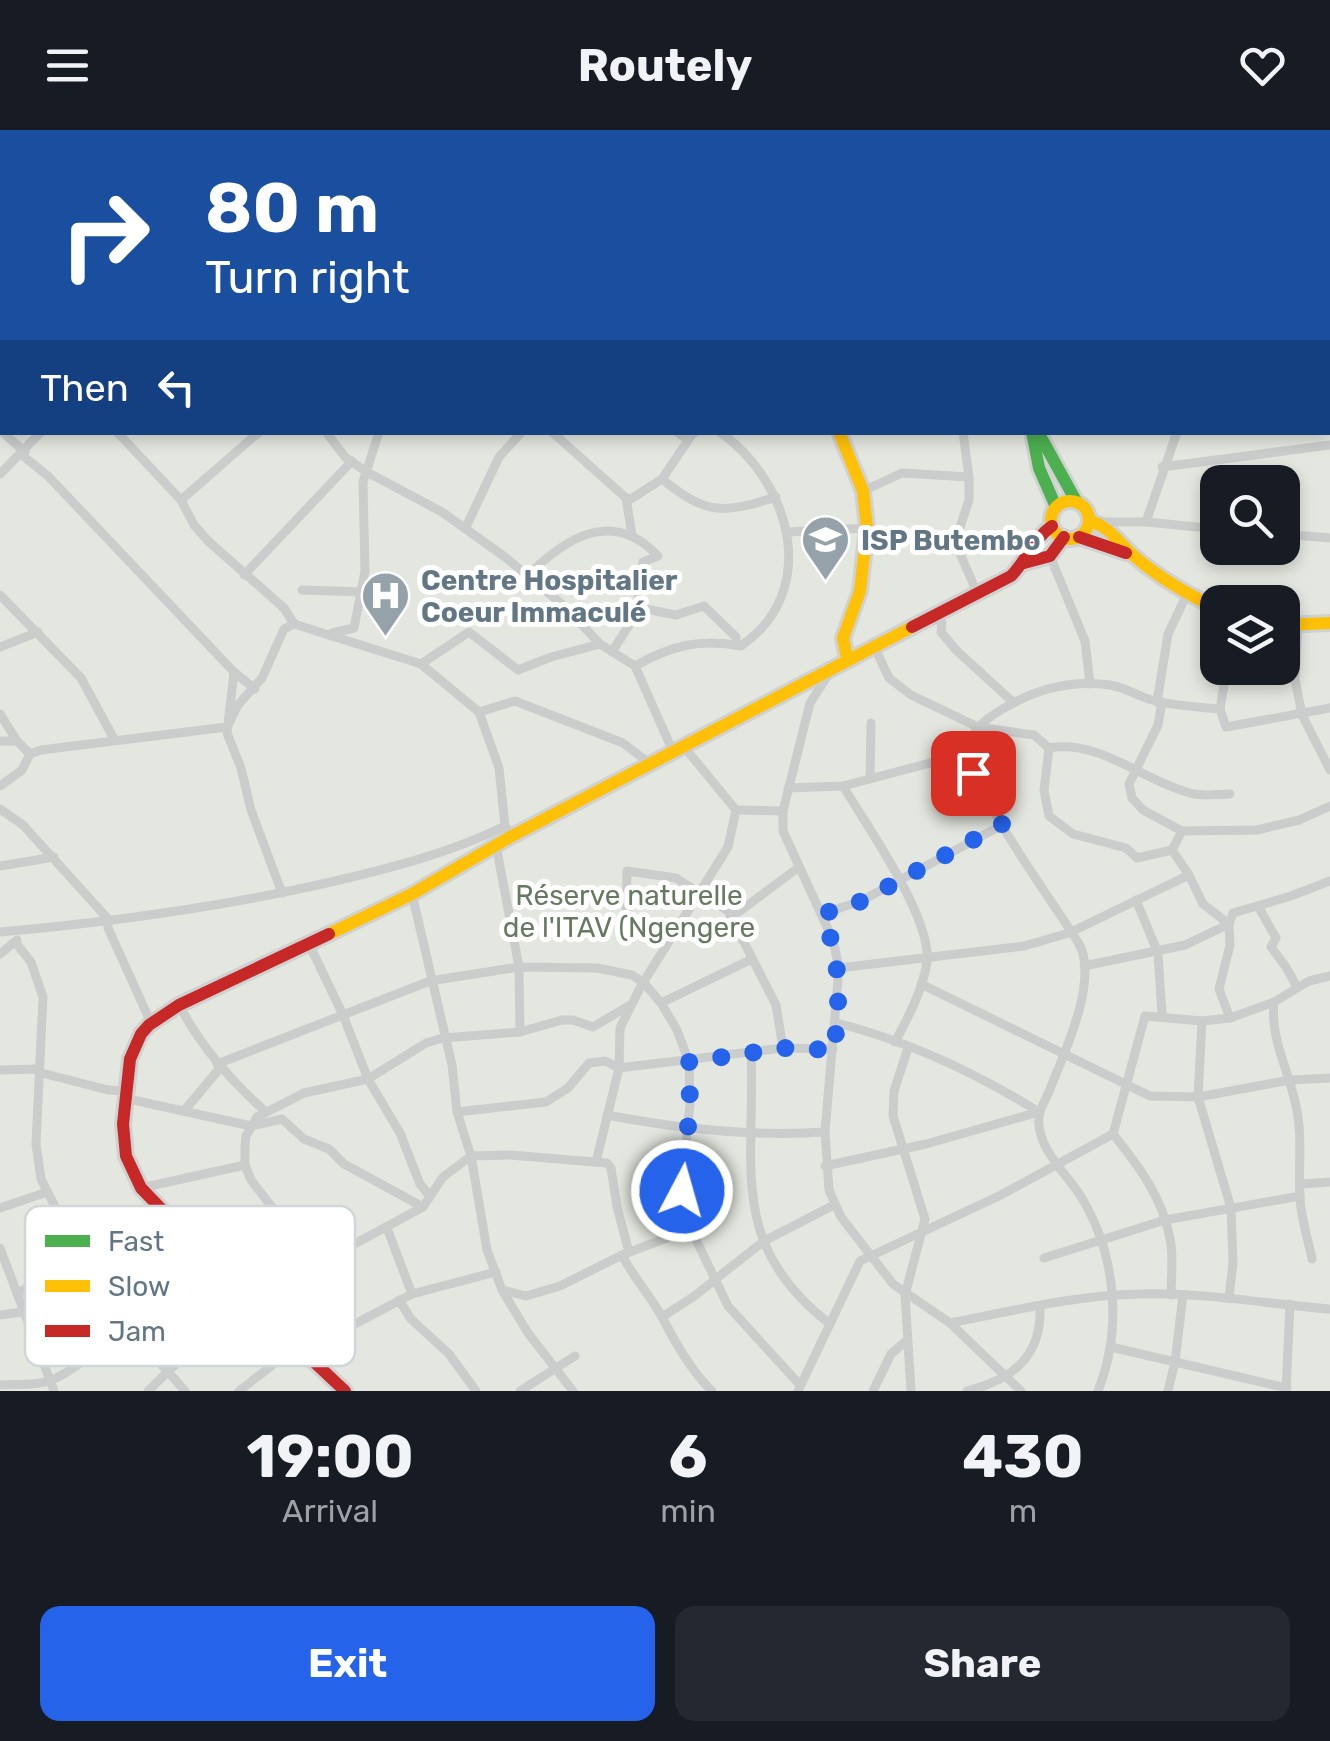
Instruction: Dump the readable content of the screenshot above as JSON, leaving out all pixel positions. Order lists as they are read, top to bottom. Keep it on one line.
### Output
{"parks":["Réserve naturelle de l'ITAV (Ngengere"],"places":{"school or university":["ISP Butembo"],"hospital":["Centre Hospitalier Coeur Immaculé"]},"legend":["Fast","Slow","Jam"],"page":{"header":"Routely","turn":["80 m","Turn right"],"then":"Then","eta":["19:00","Arrival","6","min","430","m"],"buttons":["Exit","Share"]}}
